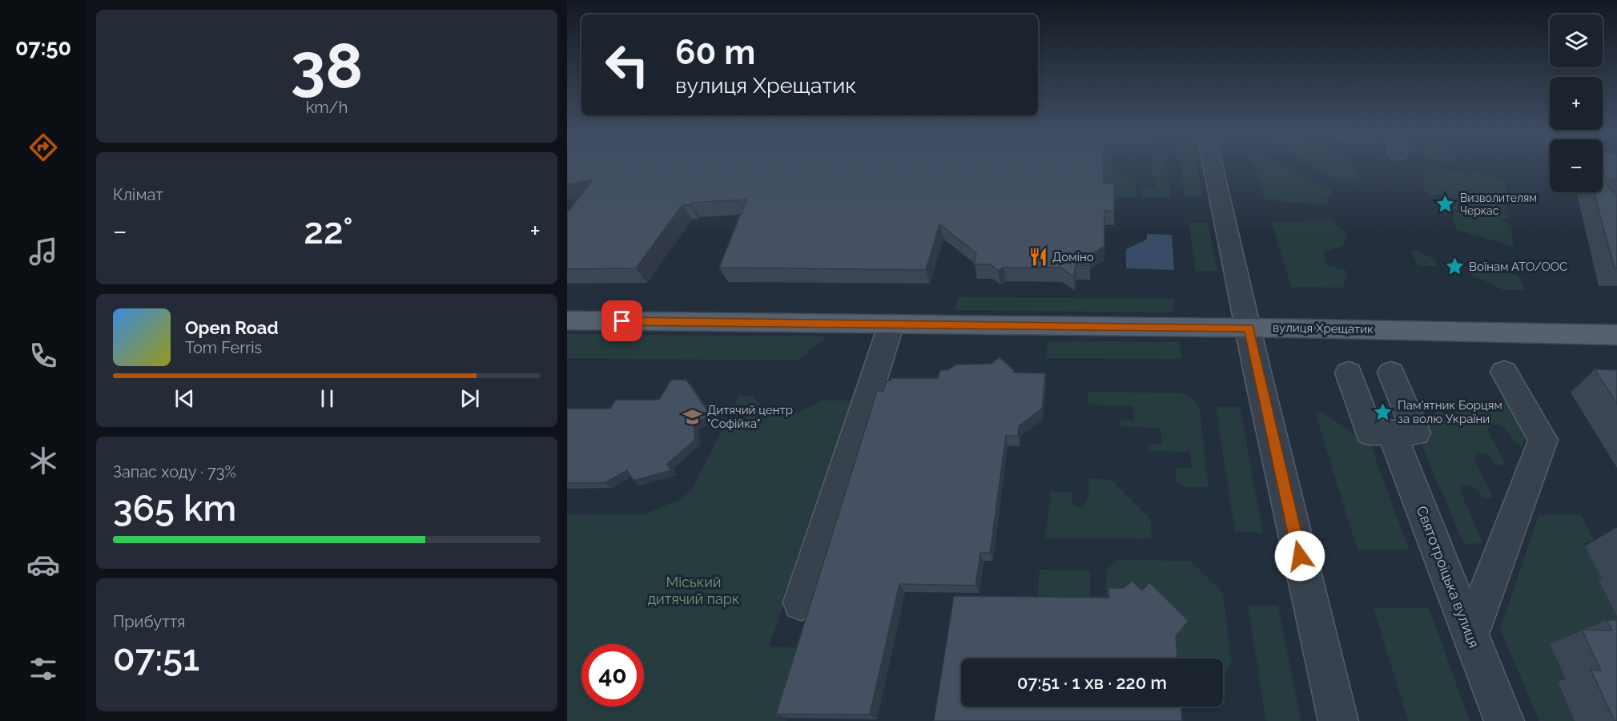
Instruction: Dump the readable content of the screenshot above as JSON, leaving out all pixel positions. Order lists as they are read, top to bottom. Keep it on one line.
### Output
{"streets":{"main road":["вулиця Хрещатик"],"street":["Святотроїцька вулиця"]},"parks":["Міський дитячий парк"],"places":{"place":["Визволителям Черкас","Воїнам АТО/ООС","Пам'ятник Борцям за волю України"],"restaurant":["Доміно"],"school or university":["Дитячий центр \"Софійка\""]},"page":{"tabs":"07:50","tile":[["38","km/h"],"Клімат",["Запас ходу · 73%","365 km"],["Прибуття","07:51"]],"map_buttons":["+","−"],"turn":["60 m","вулиця Хрещатик"],"heat":["−","22°","+"],"song":["Open Road","Tom Ferris"],"limit":"40","trip":"07:51 · 1 хв · 220 m"}}
